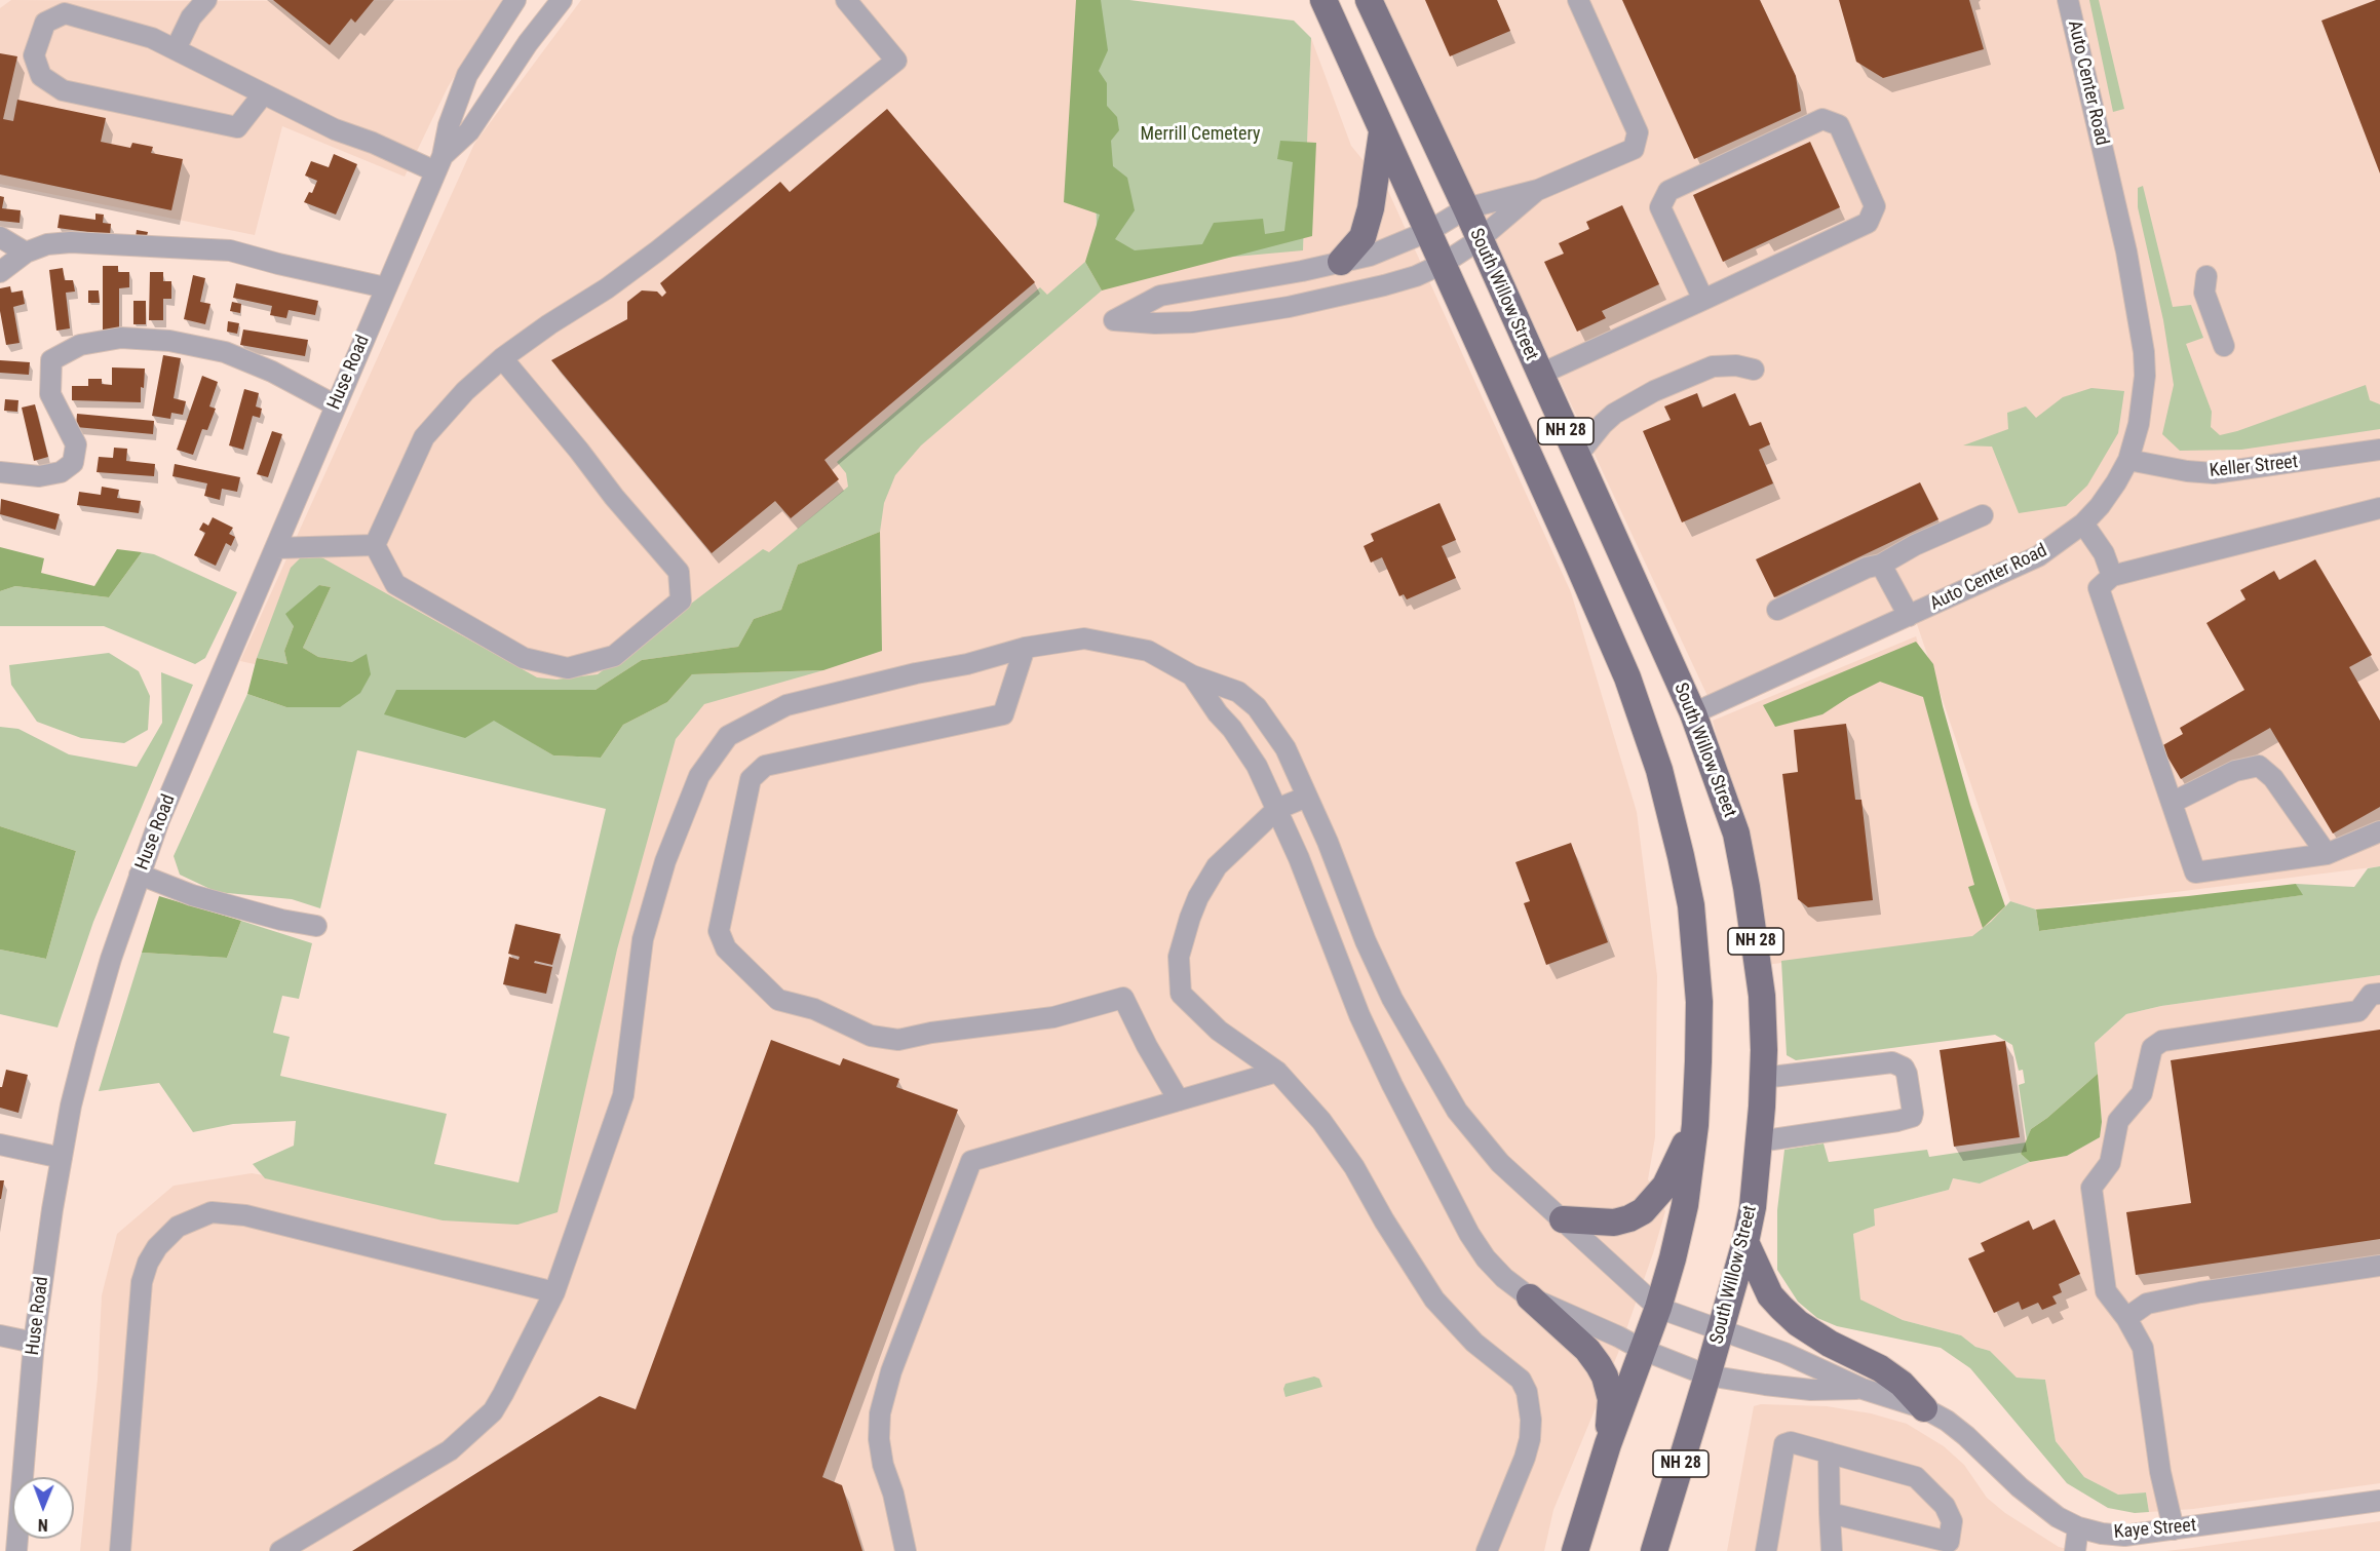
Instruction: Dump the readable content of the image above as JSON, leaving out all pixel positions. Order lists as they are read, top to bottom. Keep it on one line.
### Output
{"streets":{"main road":["South Willow Street","NH 28"],"street":["Auto Center Road","Huse Road","Keller Street","Kaye Street"]},"crossings":[["Auto Center Road","South Willow Street"],["Auto Center Road","Keller Street"],["South Willow Street","Kaye Street"],["NH 28","Kaye Street"]],"parks":["Merrill Cemetery"],"north":"bottom"}
